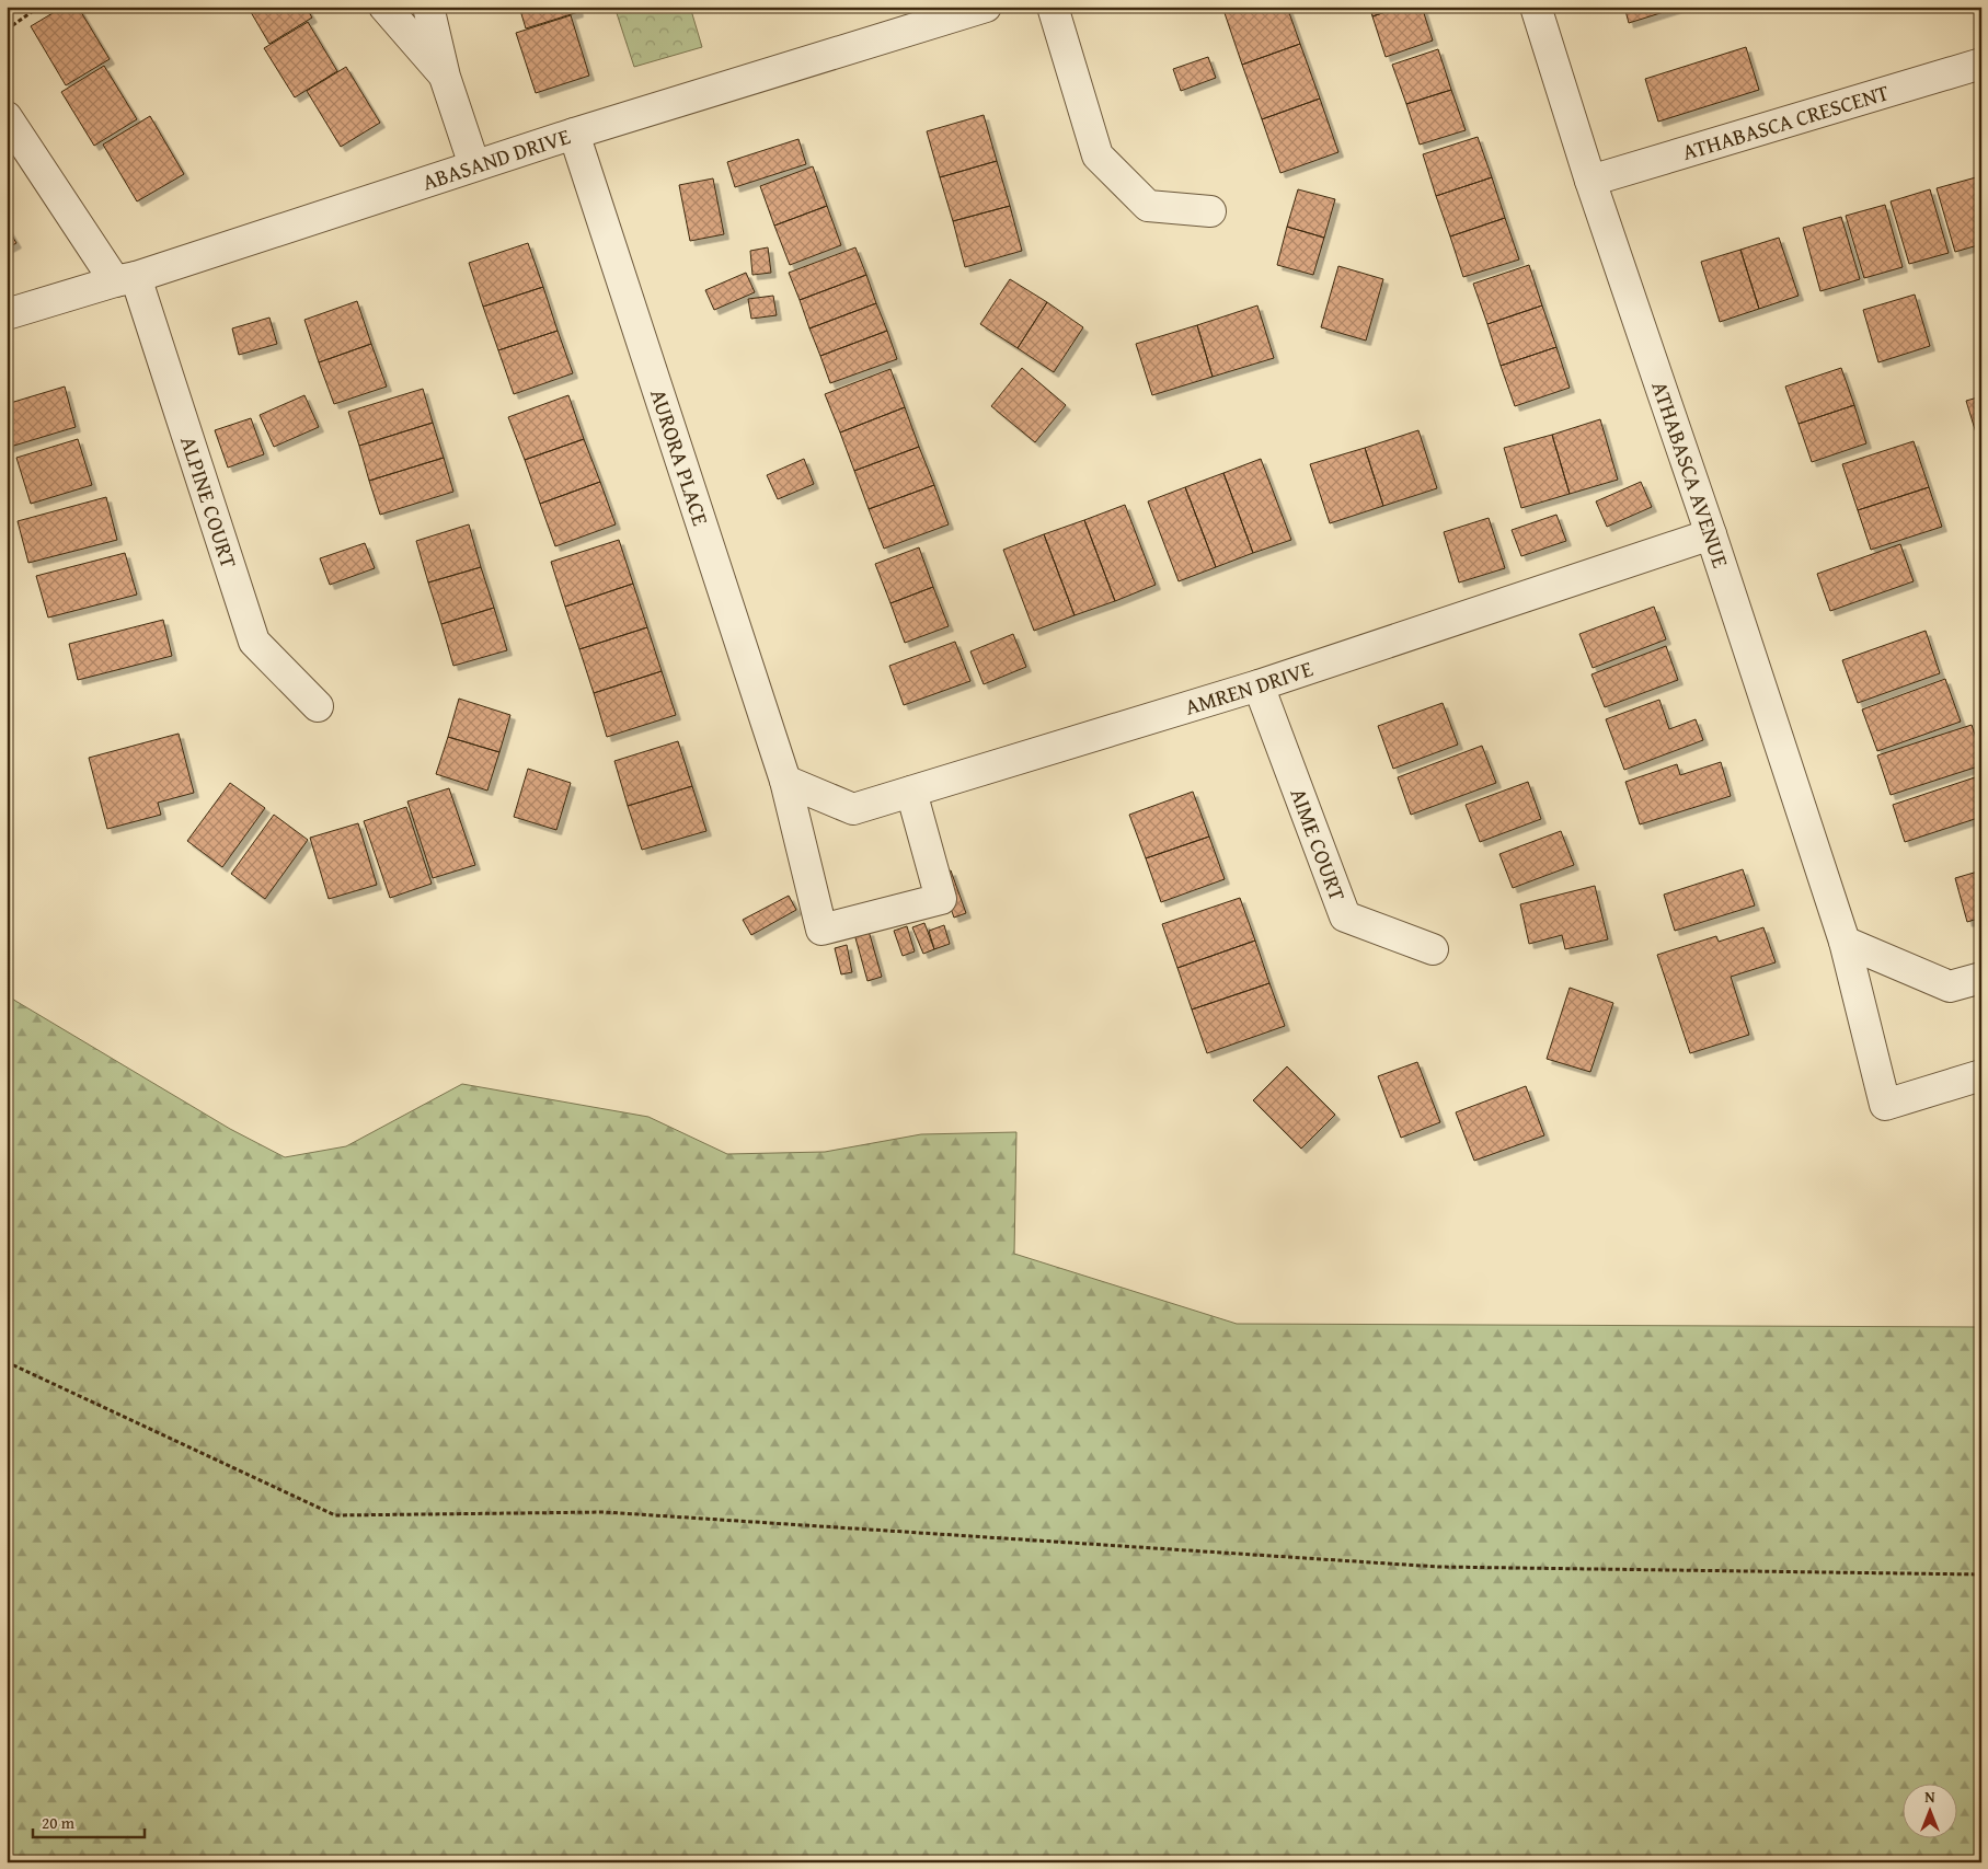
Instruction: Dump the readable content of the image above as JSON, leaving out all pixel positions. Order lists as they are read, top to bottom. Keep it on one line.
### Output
{"streets":{"street":["ATHABASCA CRESCENT","ABASAND DRIVE","AURORA PLACE","ATHABASCA AVENUE","ALPINE COURT","AMREN DRIVE","AIME COURT"]},"crossings":[["ATHABASCA CRESCENT","ATHABASCA AVENUE"],["ABASAND DRIVE","AURORA PLACE"],["ABASAND DRIVE","ALPINE COURT"],["AURORA PLACE","AMREN DRIVE"],["ATHABASCA AVENUE","AMREN DRIVE"],["AMREN DRIVE","AIME COURT"]],"scale_bar":"20 m","north":"top"}
